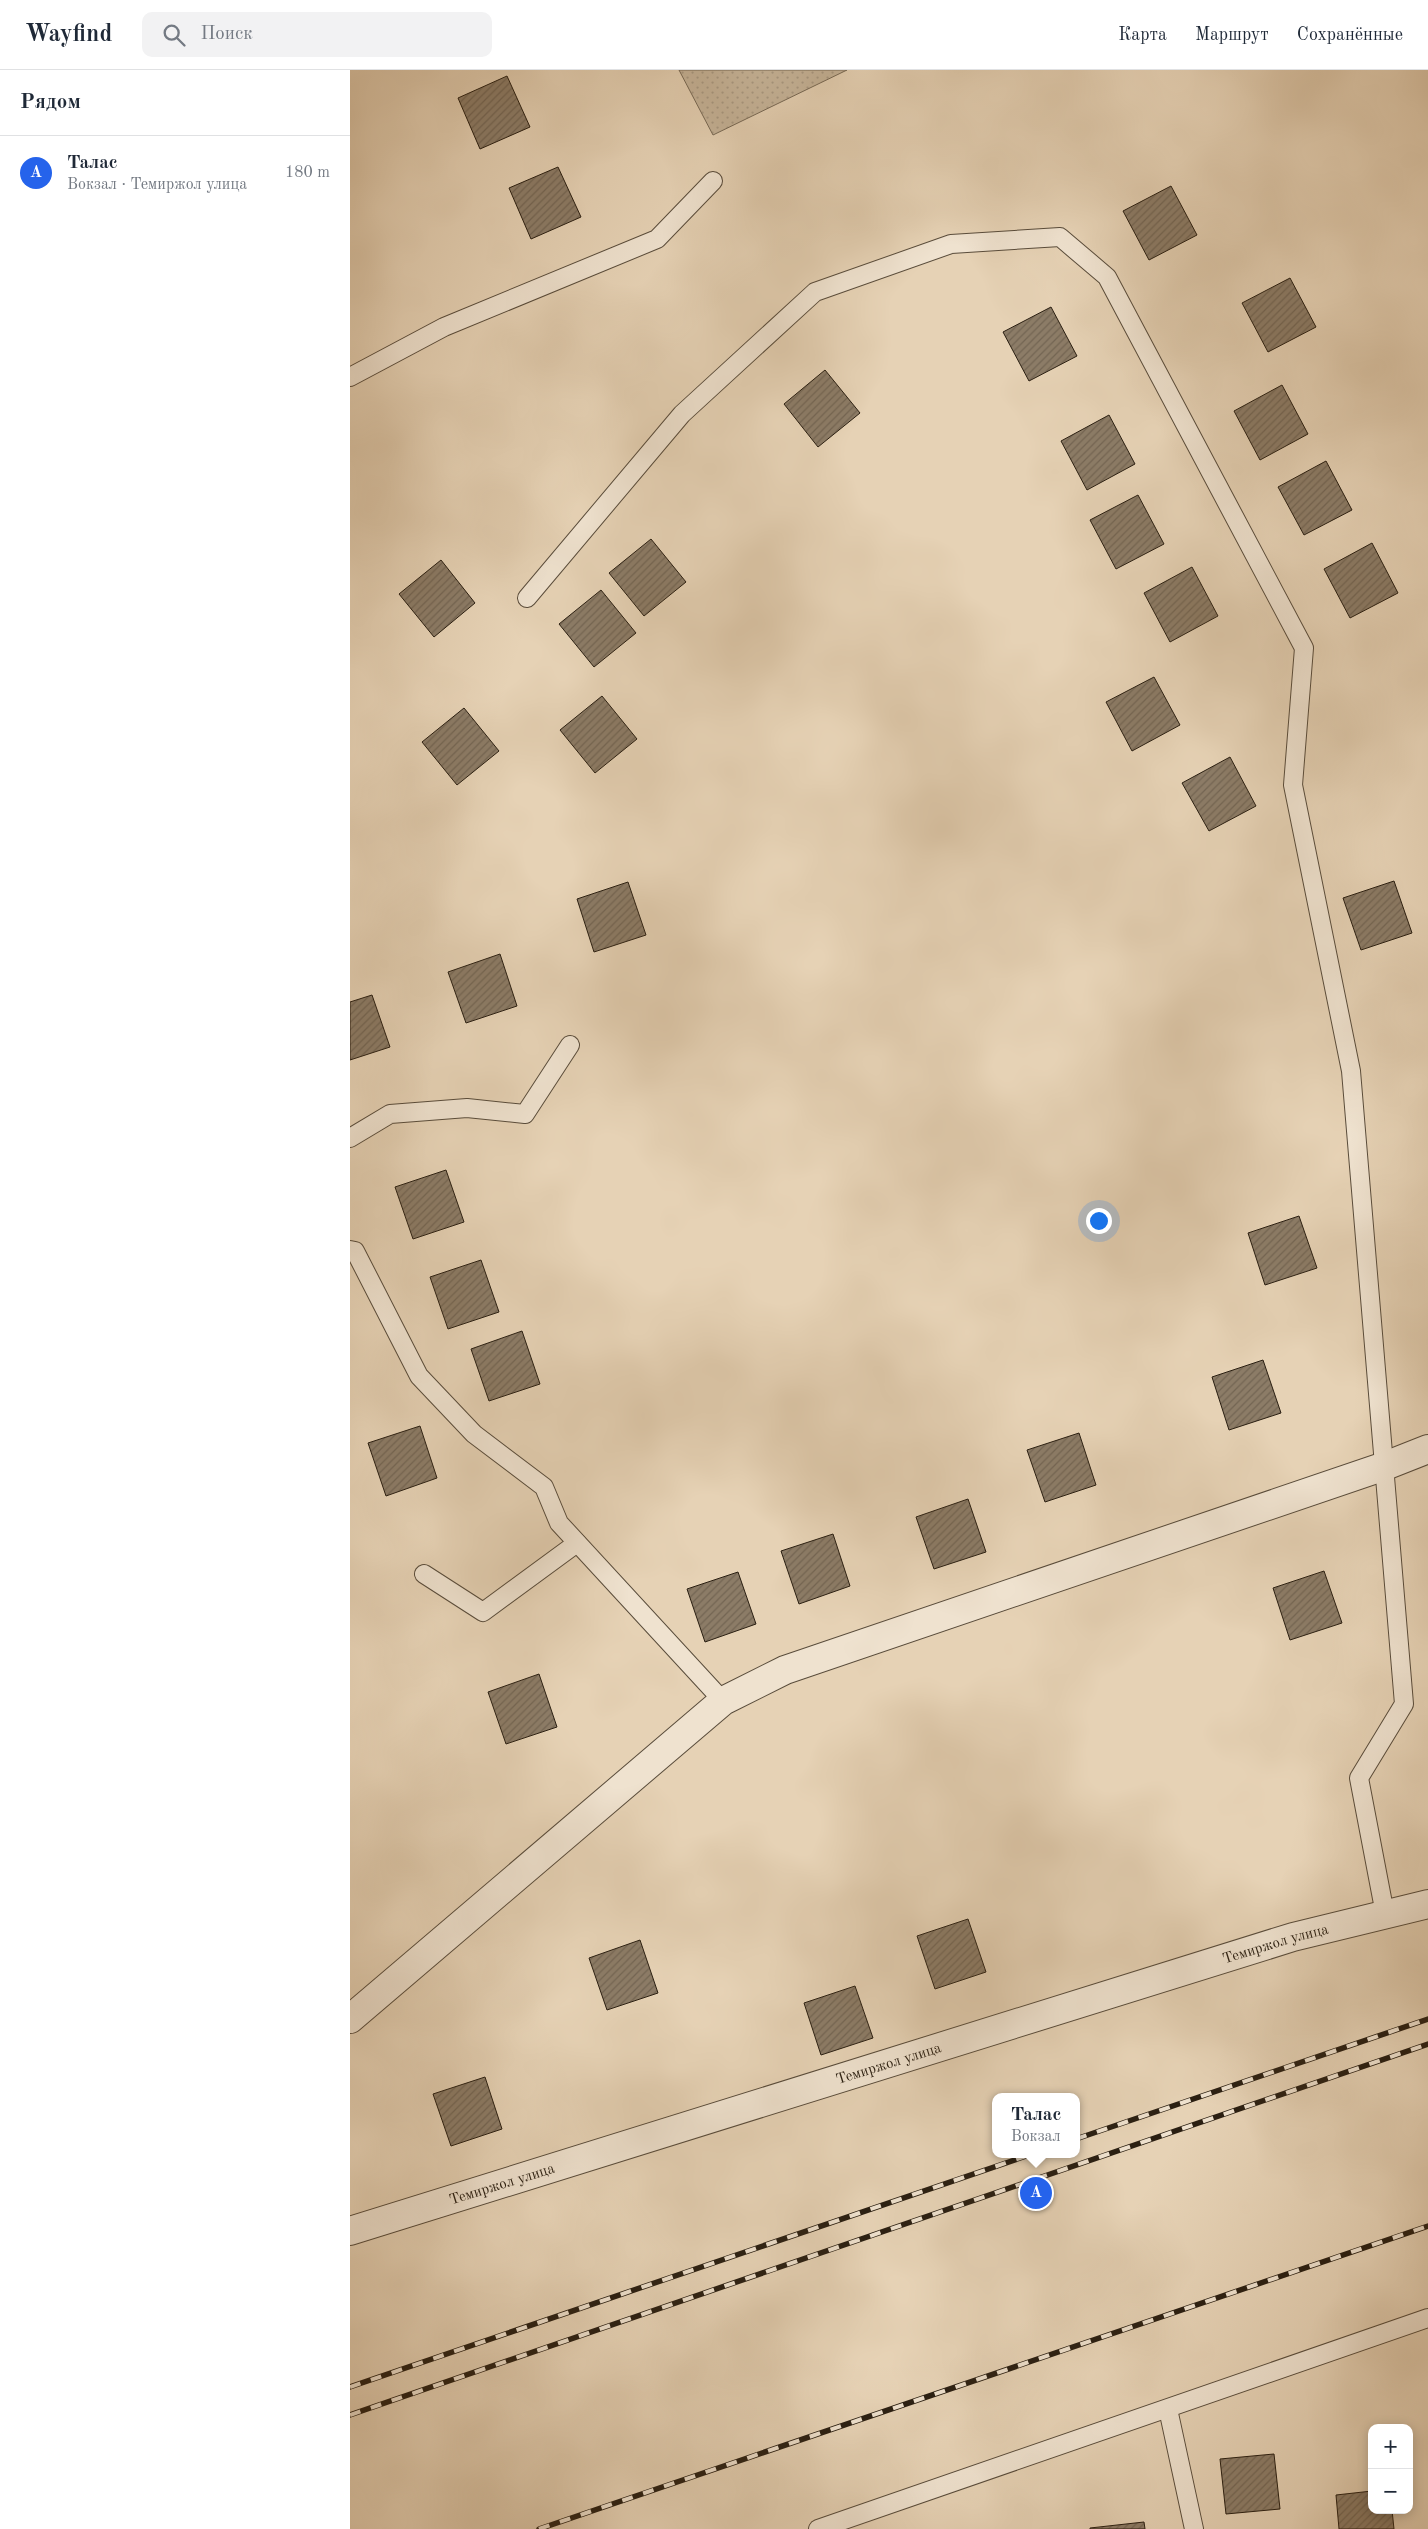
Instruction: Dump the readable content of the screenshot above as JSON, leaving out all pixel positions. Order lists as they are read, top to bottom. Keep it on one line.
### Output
{"streets":{"street":["Темиржол улица"]},"page":{"header":"Wayfind","search":"Поиск","nav":["Карта","Маршрут","Сохранённые"],"heading":"Рядом","list":[{"mark":"A","name":"Талас","note":"Вокзал · Темиржол улица","value":"180 m"}],"popup":["Талас","Вокзал"],"pins":"A","map_buttons":["+","−"]}}
